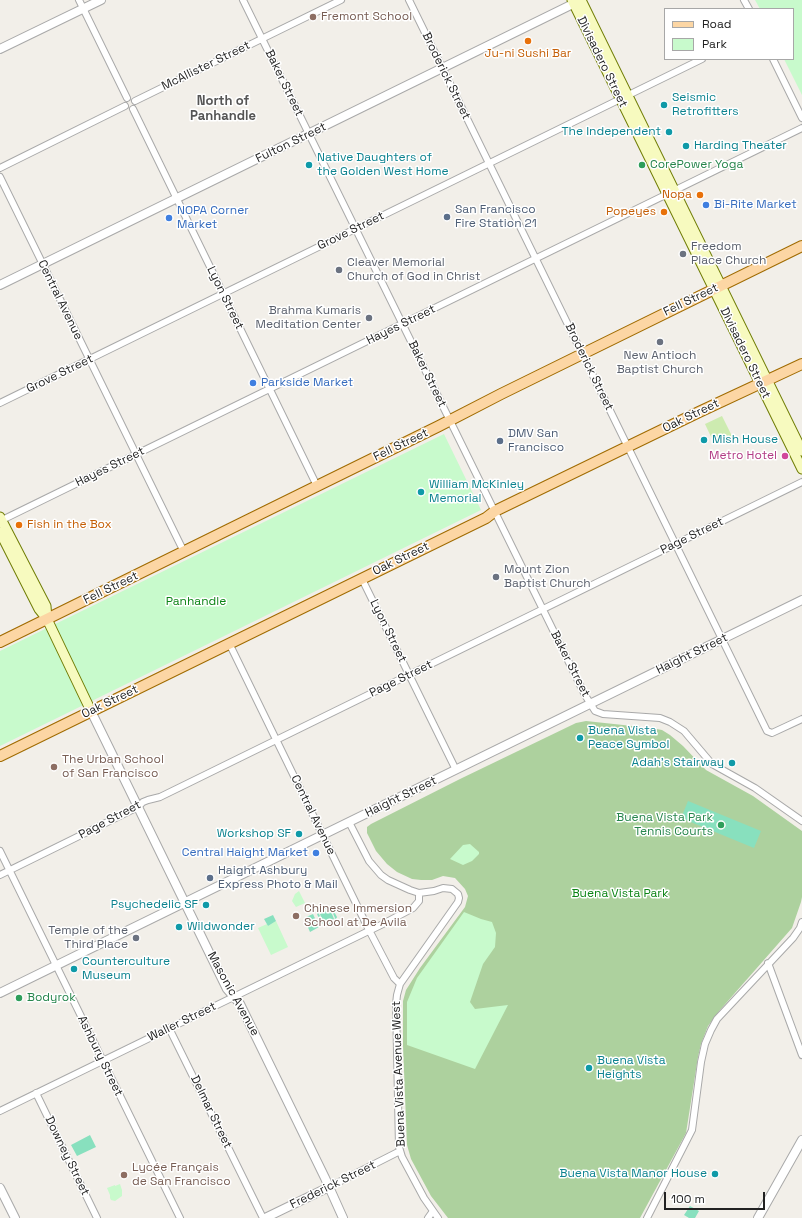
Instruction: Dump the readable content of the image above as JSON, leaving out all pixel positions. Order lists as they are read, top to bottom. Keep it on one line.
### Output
{"streets":{"main road":["Divisadero Street","Fell Street","Oak Street","Masonic Avenue"],"street":["McAllister Street","Broderick Street","Baker Street","Fulton Street","Grove Street","Lyon Street","Central Avenue","Hayes Street","Page Street","Haight Street","Waller Street","Ashbury Street","Buena Vista Avenue West","Delmar Street","Downey Street","Frederick Street"]},"crossings":[["Divisadero Street","Fulton Street"],["Divisadero Street","Grove Street"],["Divisadero Street","Fell Street"],["Divisadero Street","Hayes Street"],["Divisadero Street","Oak Street"],["McAllister Street","Baker Street"],["McAllister Street","Lyon Street"],["Broderick Street","Fulton Street"],["Broderick Street","Grove Street"],["Broderick Street","Fell Street"],["Broderick Street","Hayes Street"],["Broderick Street","Oak Street"],["Broderick Street","Page Street"],["Broderick Street","Haight Street"],["Baker Street","Fulton Street"],["Baker Street","Grove Street"],["Baker Street","Fell Street"],["Baker Street","Hayes Street"],["Baker Street","Oak Street"],["Baker Street","Page Street"],["Baker Street","Haight Street"],["Fulton Street","Lyon Street"],["Fulton Street","Central Avenue"],["Grove Street","Lyon Street"],["Grove Street","Central Avenue"],["Lyon Street","Fell Street"],["Lyon Street","Hayes Street"],["Lyon Street","Oak Street"],["Lyon Street","Page Street"],["Lyon Street","Haight Street"],["Central Avenue","Fell Street"],["Central Avenue","Hayes Street"],["Central Avenue","Oak Street"],["Central Avenue","Page Street"],["Central Avenue","Haight Street"],["Central Avenue","Waller Street"],["Central Avenue","Buena Vista Avenue West"],["Fell Street","Masonic Avenue"],["Hayes Street","Masonic Avenue"],["Oak Street","Masonic Avenue"],["Page Street","Masonic Avenue"],["Page Street","Ashbury Street"],["Haight Street","Masonic Avenue"],["Haight Street","Ashbury Street"],["Haight Street","Buena Vista Avenue West"],["Masonic Avenue","Waller Street"],["Masonic Avenue","Frederick Street"],["Waller Street","Ashbury Street"],["Waller Street","Buena Vista Avenue West"],["Waller Street","Delmar Street"],["Waller Street","Downey Street"],["Buena Vista Avenue West","Frederick Street"],["Delmar Street","Frederick Street"]],"districts":["North of Panhandle"],"parks":["Panhandle","Buena Vista Park"],"places":["Fremont School","Ju-ni Sushi Bar","Seismic Retrofitters","The Independent","Harding Theater","Native Daughters of the Golden West Home","CorePower Yoga","Nopa","Bi-Rite Market","Popeyes","San Francisco Fire Station 21","NOPA Corner Market","Freedom Place Church","Cleaver Memorial Church of God in Christ","Brahma Kumaris Meditation Center","New Antioch Baptist Church","Parkside Market","Mish House","DMV San Francisco","Metro Hotel","William McKinley Memorial","Fish in the Box","Mount Zion Baptist Church","Buena Vista Peace Symbol","Adah’s Stairway","The Urban School of San Francisco","Buena Vista Park Tennis Courts","Workshop SF","Central Haight Market","Haight Ashbury Express Photo & Mail","Psychedelic SF","Chinese Immersion School at De Avila","Wildwonder","Temple of the Third Place","Counterculture Museum","Bodyrok","Buena Vista Heights","Buena Vista Manor House","Lycée Français de San Francisco"],"legend":["Road","Park"],"scale_bar":"100 m"}
